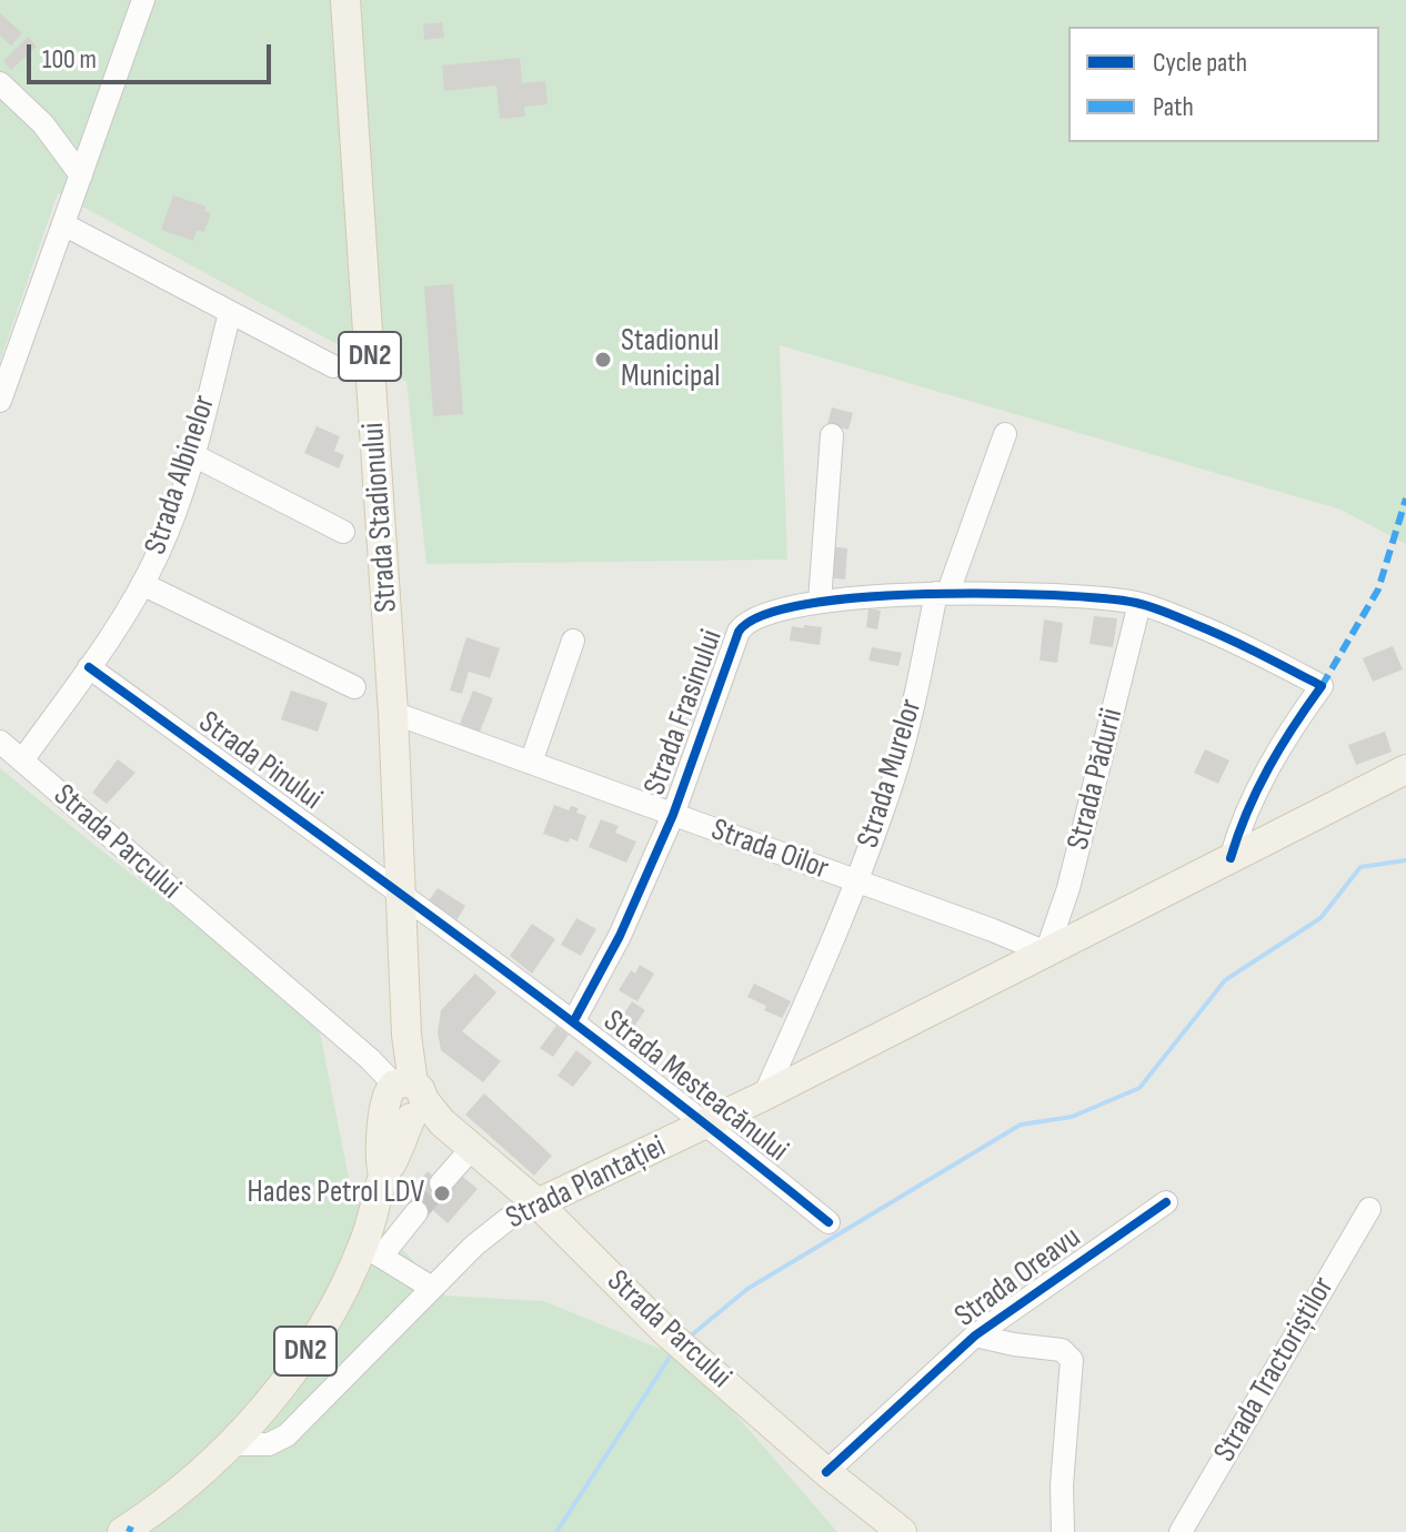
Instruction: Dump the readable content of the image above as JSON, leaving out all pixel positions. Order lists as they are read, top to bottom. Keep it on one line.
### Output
{"streets":{"main road":["DN2","Strada Stadionului","Strada Parcului","Strada Plantației"],"street":["Strada Albinelor","Strada Frasinului","Strada Pinului","Strada Murelor","Strada Pădurii","Strada Oilor","Strada Mesteacănului","Strada Oreavu","Strada Tractoriștilor"]},"crossings":[["DN2","Strada Stadionului"],["DN2","Strada Parcului"],["DN2","Strada Plantației"],["Strada Albinelor","Strada Pinului"],["Strada Albinelor","Strada Parcului"],["Strada Stadionului","Strada Pinului"],["Strada Stadionului","Strada Parcului"],["Strada Stadionului","Strada Oilor"],["Strada Stadionului","Strada Mesteacănului"],["Strada Frasinului","Strada Murelor"],["Strada Frasinului","Strada Pădurii"],["Strada Frasinului","Strada Oilor"],["Strada Frasinului","Strada Mesteacănului"],["Strada Frasinului","Strada Plantației"],["Strada Pinului","Strada Mesteacănului"],["Strada Murelor","Strada Oilor"],["Strada Murelor","Strada Plantației"],["Strada Pădurii","Strada Oilor"],["Strada Pădurii","Strada Plantației"],["Strada Parcului","Strada Plantației"],["Strada Parcului","Strada Oreavu"],["Strada Oilor","Strada Plantației"],["Strada Mesteacănului","Strada Plantației"]],"places":["Stadionul Municipal","Hades Petrol LDV"],"legend":["Cycle path","Path"],"scale_bar":"100 m"}
